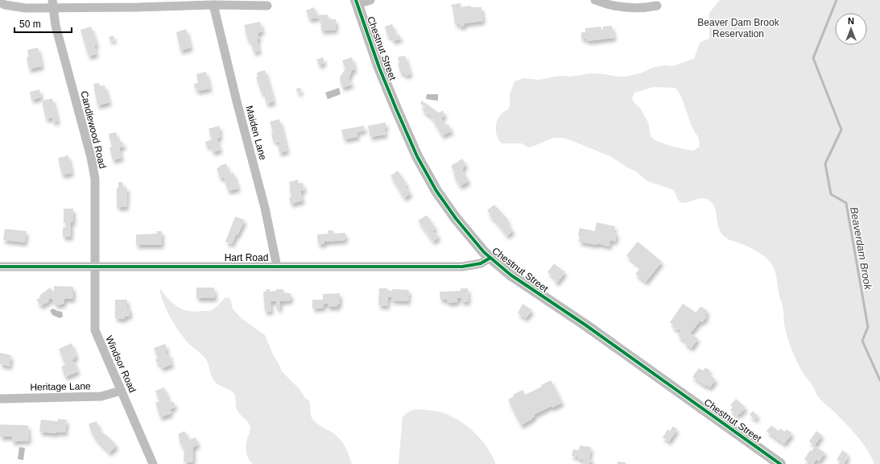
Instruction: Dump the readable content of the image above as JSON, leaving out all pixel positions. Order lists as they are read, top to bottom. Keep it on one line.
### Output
{"streets":{"street":["Chestnut Street","Candlewood Road","Maiden Lane","Hart Road","Windsor Road","Heritage Lane"]},"crossings":[["Chestnut Street","Hart Road"],["Candlewood Road","Hart Road"],["Candlewood Road","Windsor Road"],["Maiden Lane","Hart Road"],["Hart Road","Windsor Road"],["Windsor Road","Heritage Lane"]],"water":["Beaverdam Brook"],"parks":["Beaver Dam Brook Reservation"],"scale_bar":"50 m","north":"top"}
